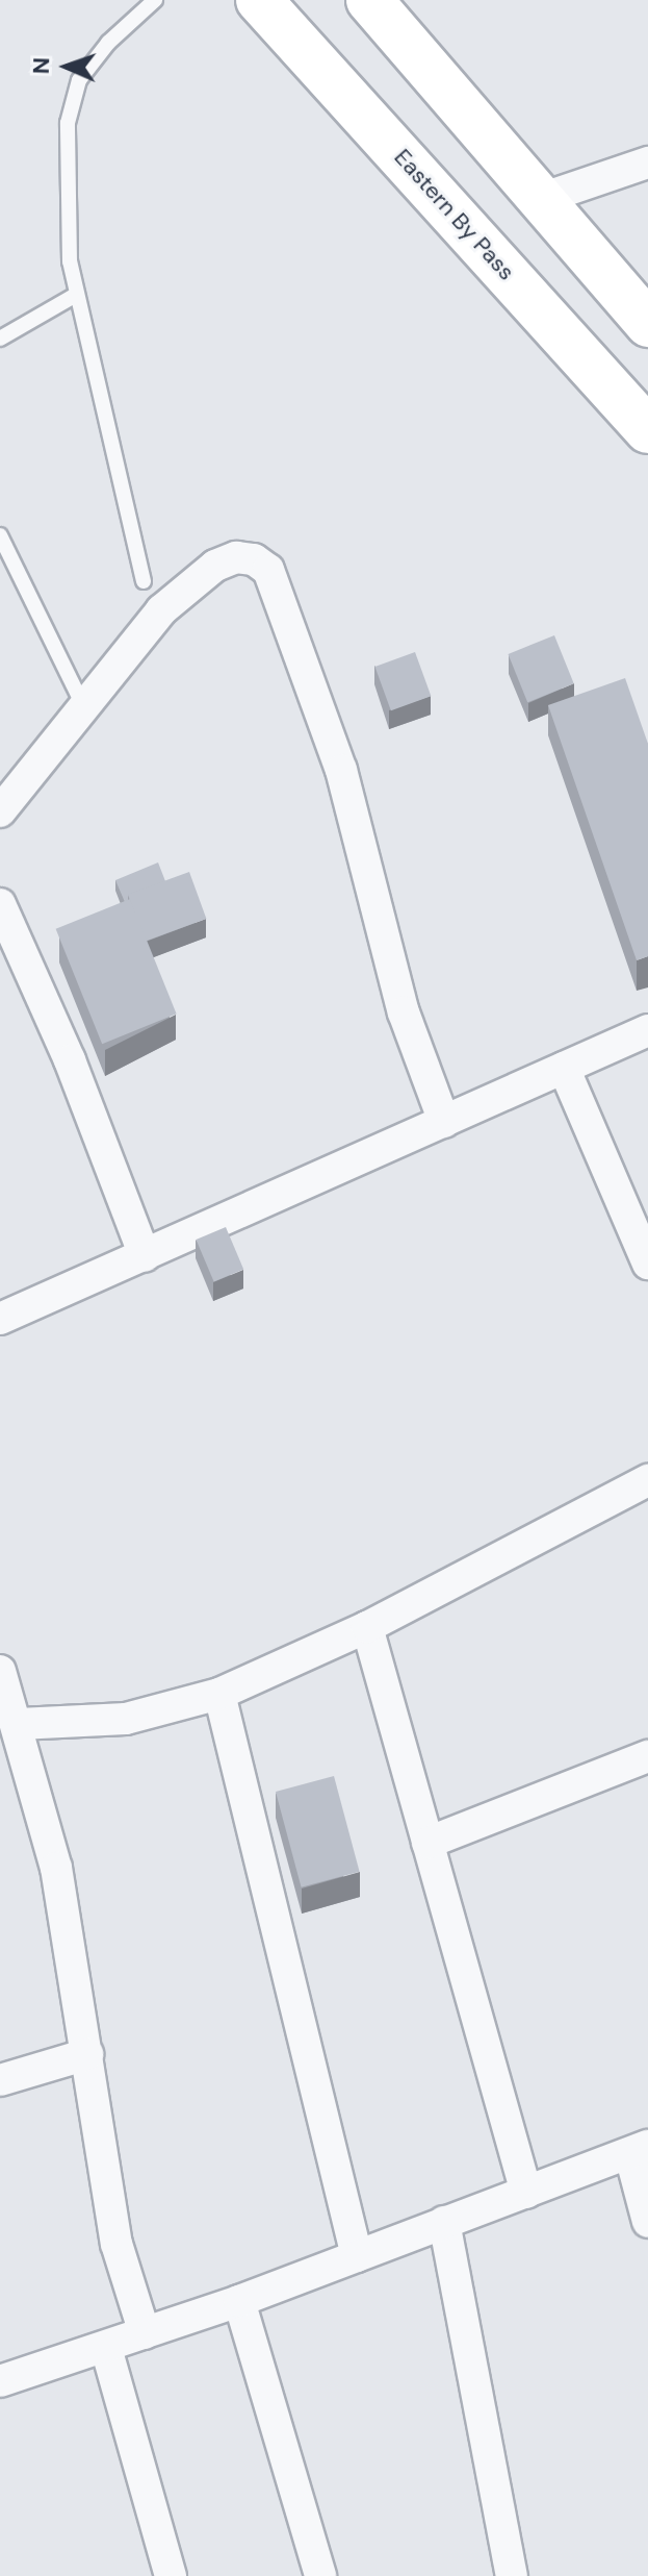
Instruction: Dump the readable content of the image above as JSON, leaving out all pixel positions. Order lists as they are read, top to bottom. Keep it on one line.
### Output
{"streets":{"main road":["Eastern By Pass"]},"north":"left"}
